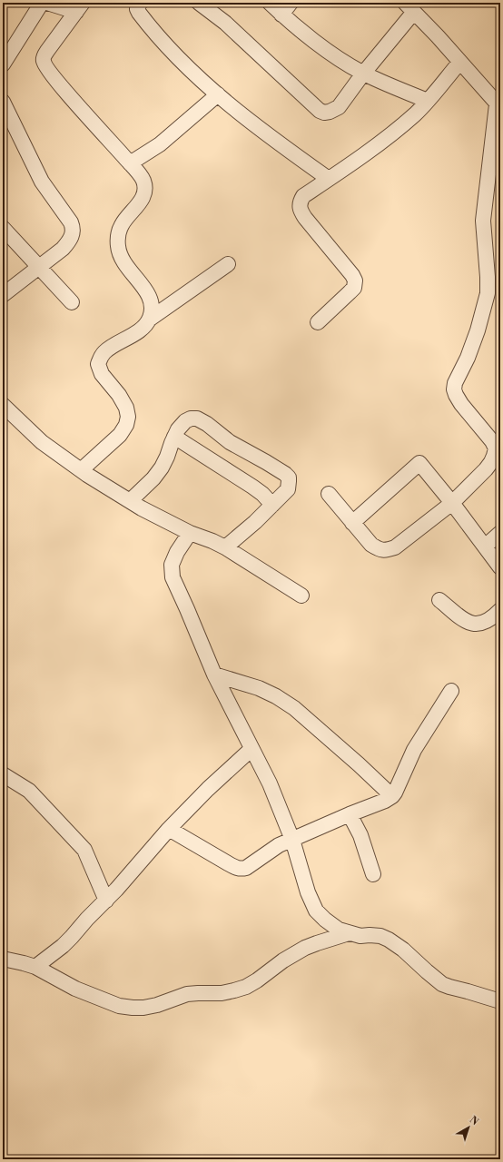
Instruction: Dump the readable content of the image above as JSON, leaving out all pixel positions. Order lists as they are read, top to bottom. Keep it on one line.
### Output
{"north":"top right"}
